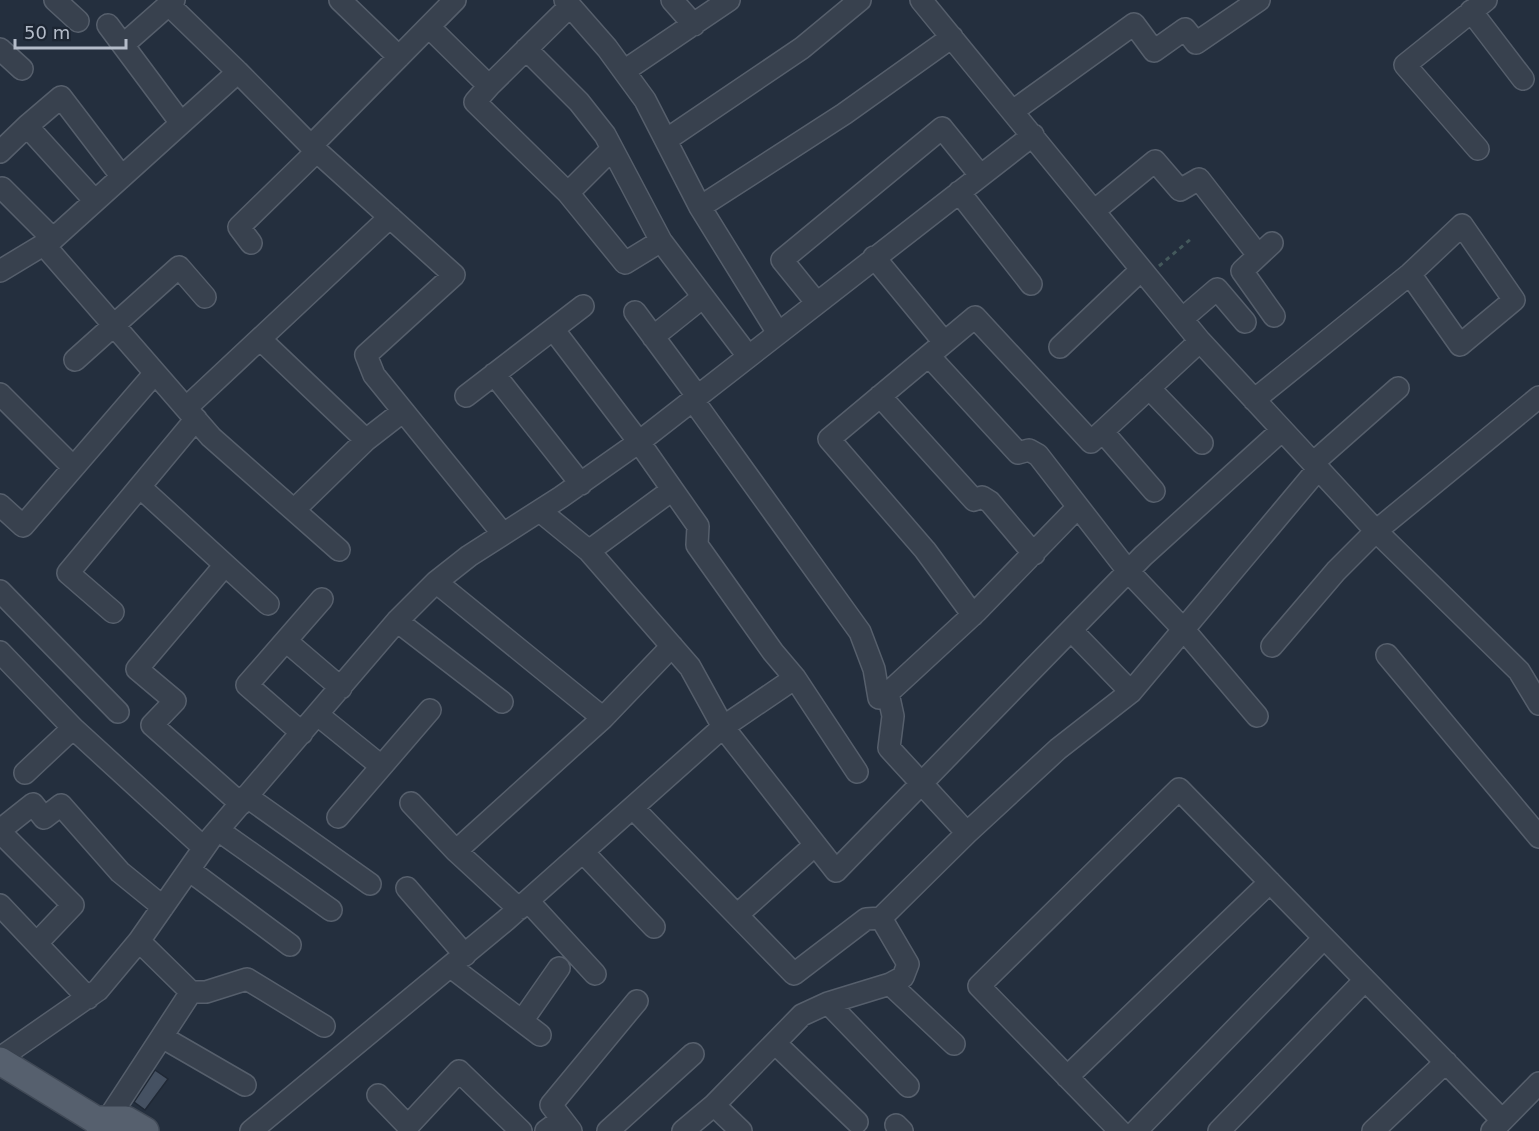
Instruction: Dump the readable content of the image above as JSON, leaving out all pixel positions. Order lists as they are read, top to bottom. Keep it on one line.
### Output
{"scale_bar":"50 m"}
